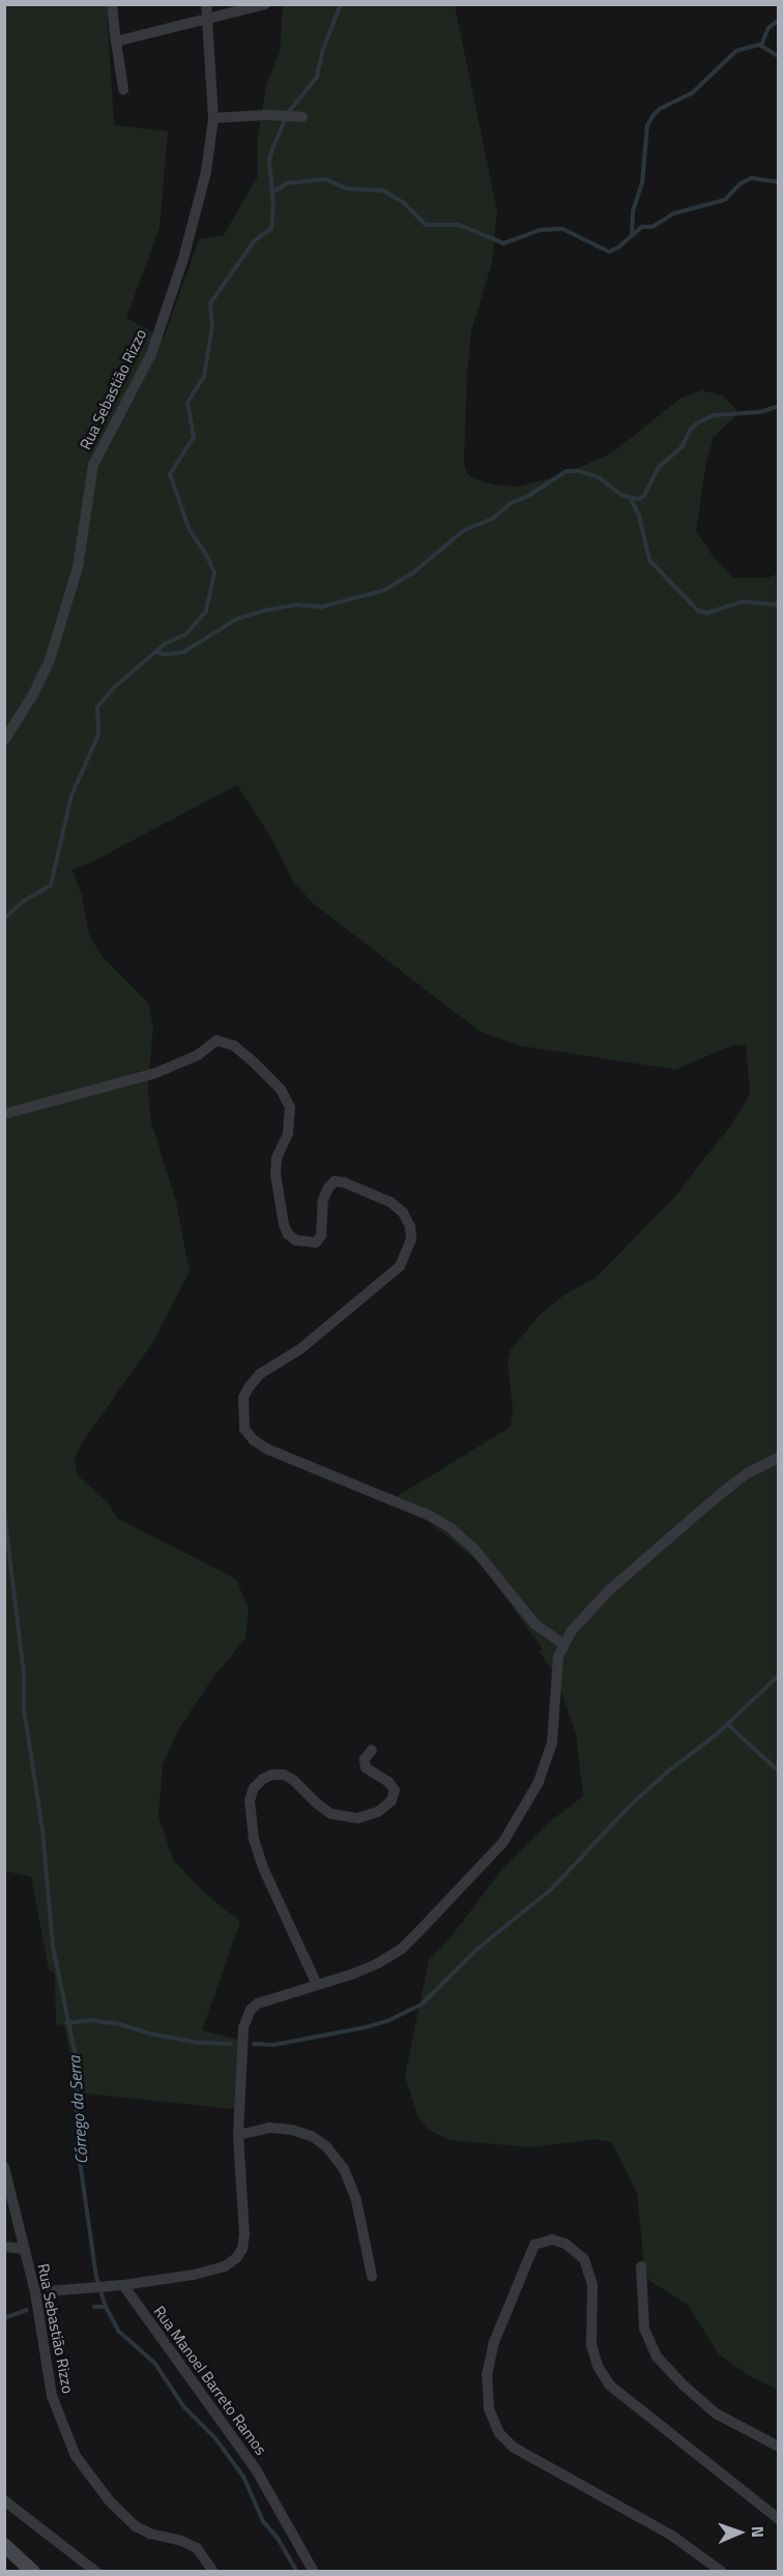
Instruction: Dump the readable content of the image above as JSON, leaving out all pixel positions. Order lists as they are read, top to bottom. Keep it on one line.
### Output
{"streets":{"street":["Rua Sebastião Rizzo","Rua Manoel Barreto Ramos"]},"water":["Córrego da Serra"],"north":"right"}
